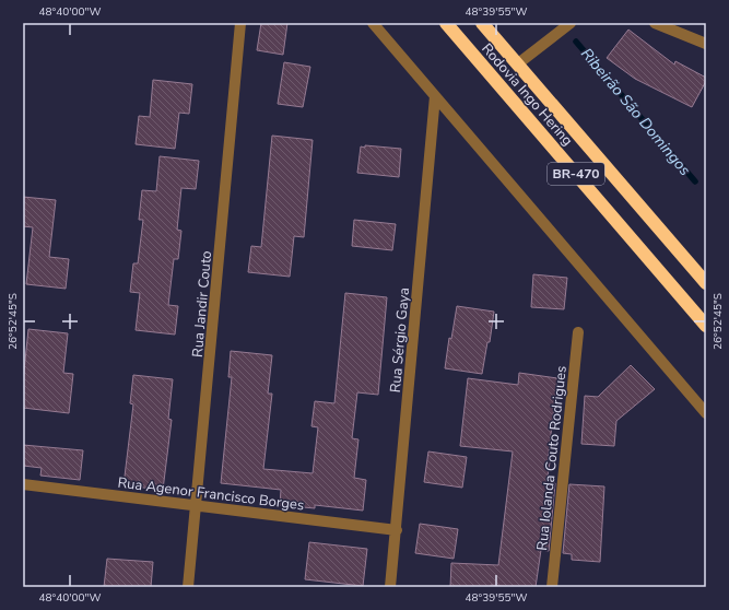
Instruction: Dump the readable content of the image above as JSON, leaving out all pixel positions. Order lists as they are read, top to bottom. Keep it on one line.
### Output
{"streets":{"highway":["Rodovia Ingo Hering","BR-470"],"street":["Rua Jandir Couto","Rua Sérgio Gaya","Rua Iolanda Couto Rodrigues","Rua Agenor Francisco Borges"]},"crossings":[["Rua Jandir Couto","Rua Agenor Francisco Borges"],["Rua Sérgio Gaya","Rua Agenor Francisco Borges"]],"water":["Ribeirão São Domingos"],"coordinates":["48°40'00\"W","48°39'55\"W","26°52'45\"S"]}
